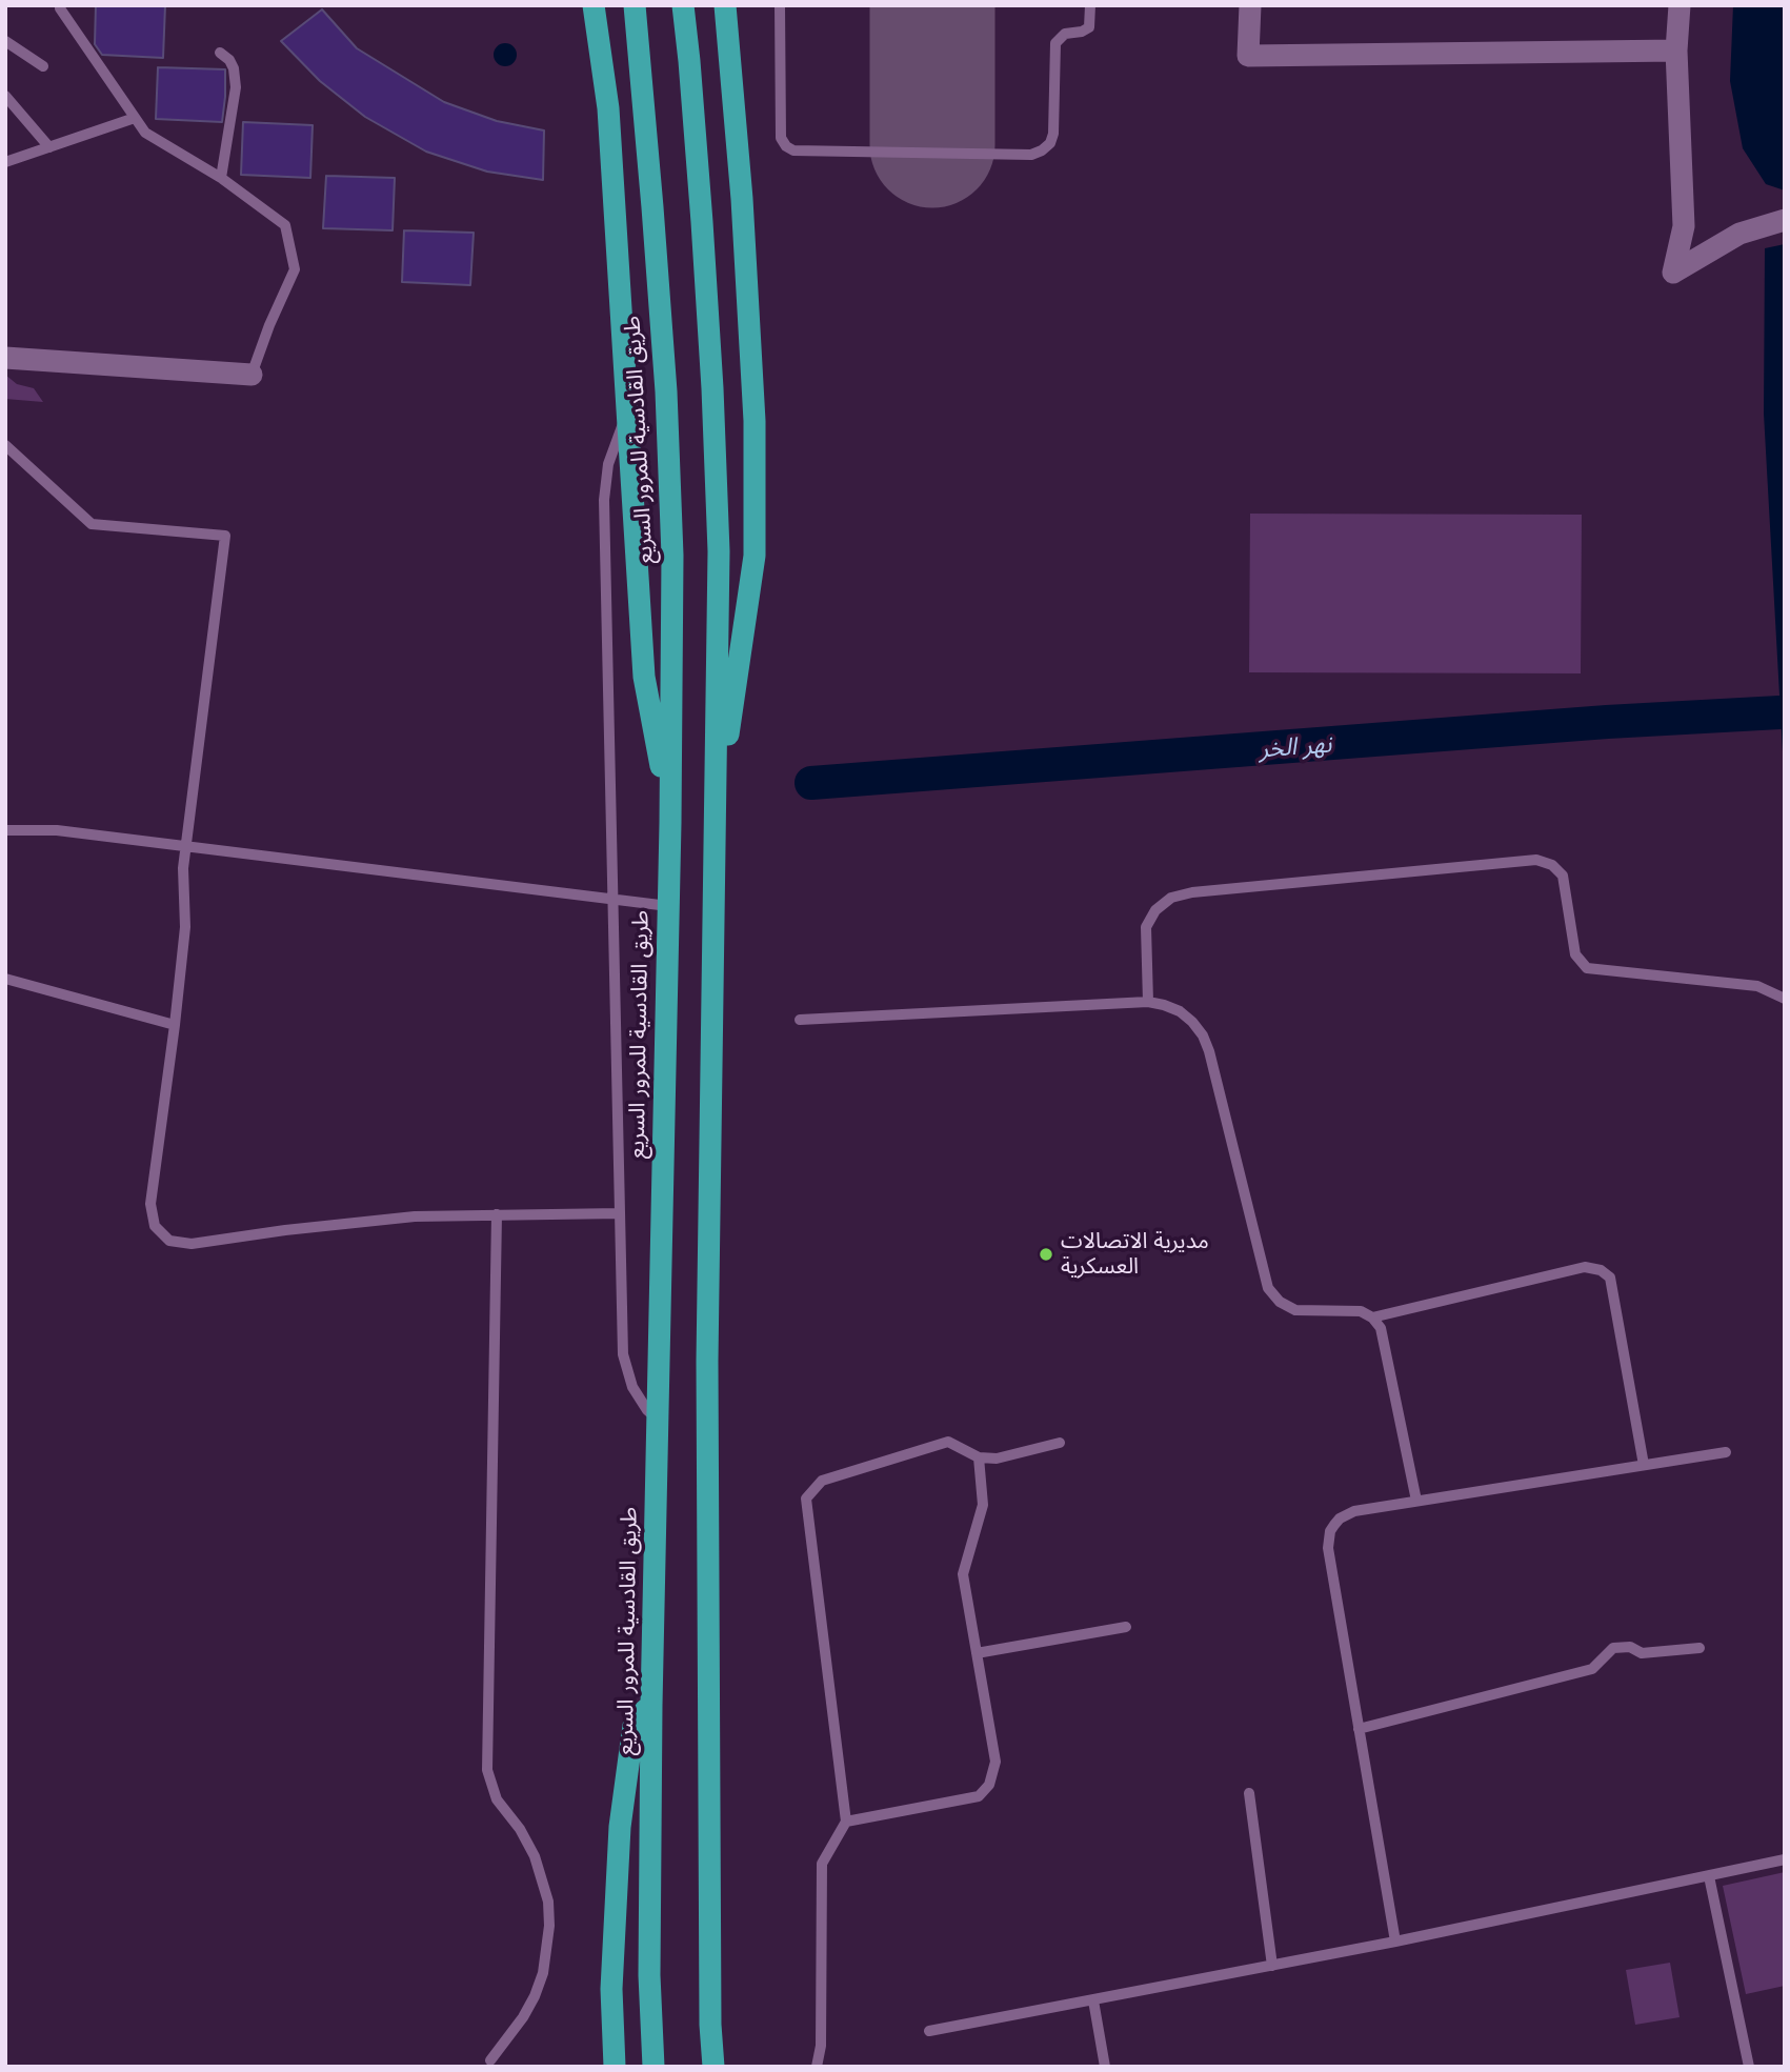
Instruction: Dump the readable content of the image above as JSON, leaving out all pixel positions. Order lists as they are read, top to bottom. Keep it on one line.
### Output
{"streets":{"highway":["طريق القادسية للمرور السريع"]},"water":["نهر الخر"],"places":["مديرية الاتصالات العسكرية"]}
